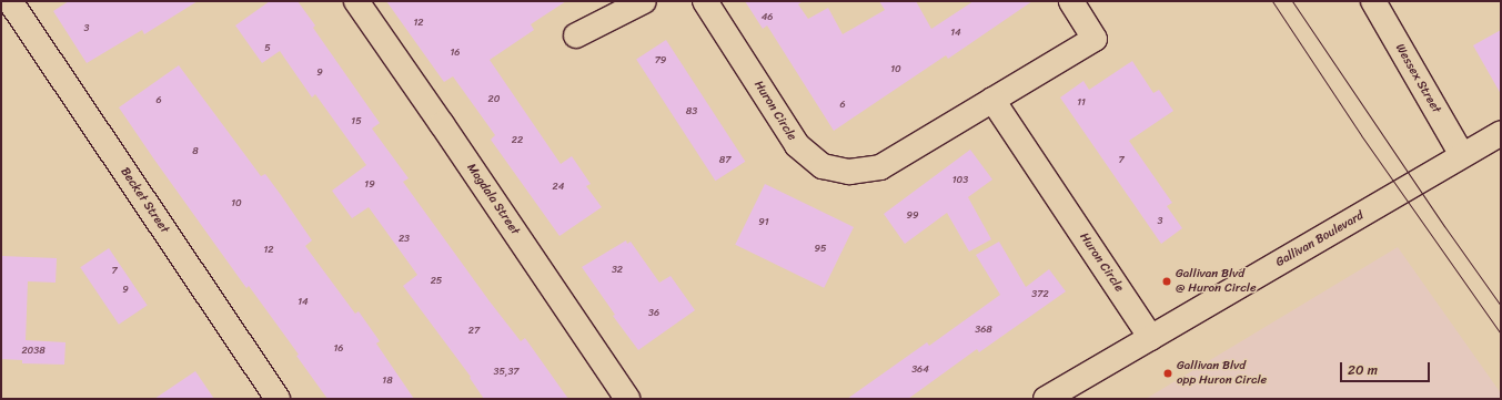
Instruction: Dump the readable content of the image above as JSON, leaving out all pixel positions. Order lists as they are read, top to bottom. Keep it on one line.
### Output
{"streets":{"main road":["Wessex Street","Huron Circle","Magdala Street","Becket Street","Gallivan Boulevard"]},"crossings":[["Wessex Street","Gallivan Boulevard"],["Huron Circle","Gallivan Boulevard"]],"places":["Gallivan Blvd @ Huron Circle","Gallivan Blvd opp Huron Circle"],"house_numbers":["46","12","3","14","5","16","79","10","9","20","6","11","6","83","15","22","8","87","7","103","19","24","10","99","3","91","23","95","12","32","7","25","9","372","14","36","368","27","16","2038","364","35,37","18"],"scale_bar":"20 m"}
